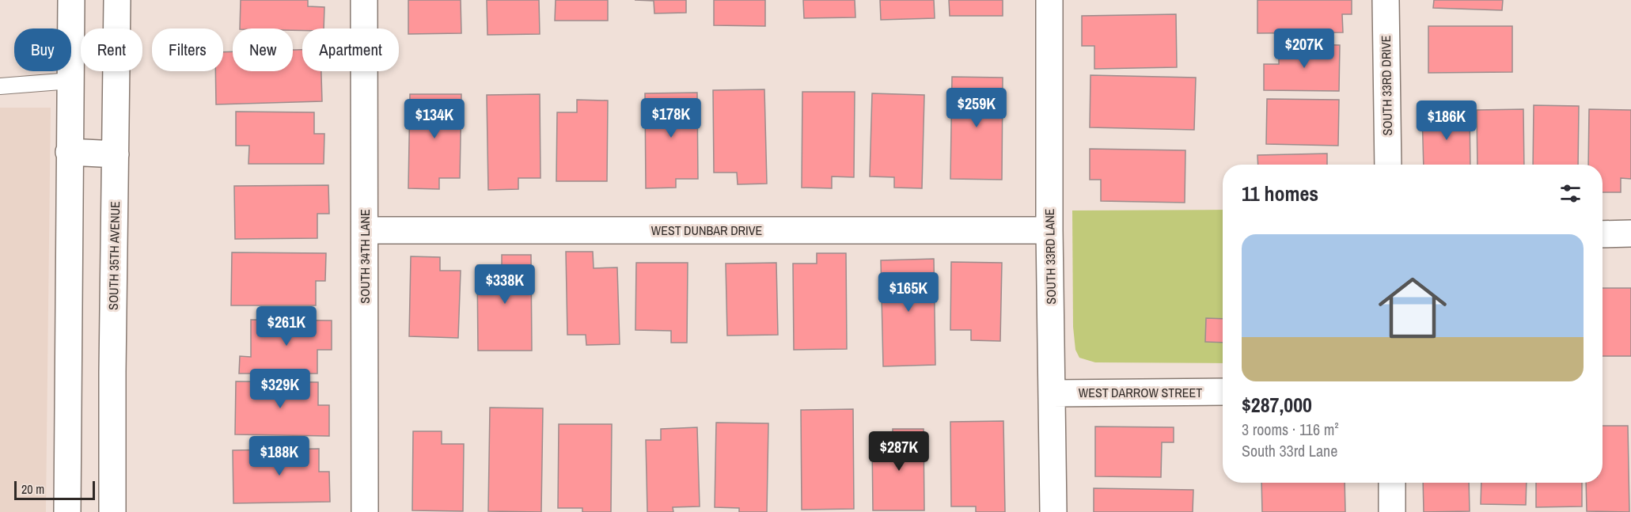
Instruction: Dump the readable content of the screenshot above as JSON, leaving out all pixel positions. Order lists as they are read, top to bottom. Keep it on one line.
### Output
{"streets":{"street":["SOUTH 33RD DRIVE","WEST DUNBAR DRIVE","SOUTH 35TH AVENUE","SOUTH 34TH LANE","SOUTH 33RD LANE","WEST DARROW STREET"]},"crossings":[["WEST DUNBAR DRIVE","SOUTH 34TH LANE"],["WEST DUNBAR DRIVE","SOUTH 33RD LANE"],["SOUTH 33RD LANE","WEST DARROW STREET"]],"scale_bar":"20 m","page":{"price":["$207K","$259K","$178K","$134K","$186K","$338K","$165K","$261K","$329K","$287K","$188K"],"chip":["Buy","Rent","Filters","New","Apartment"],"heading":"11 homes","list":[{"name":"$287,000","note":"3 rooms · 116 m² · South 33rd Lane"}],"scale":"20 m"}}
